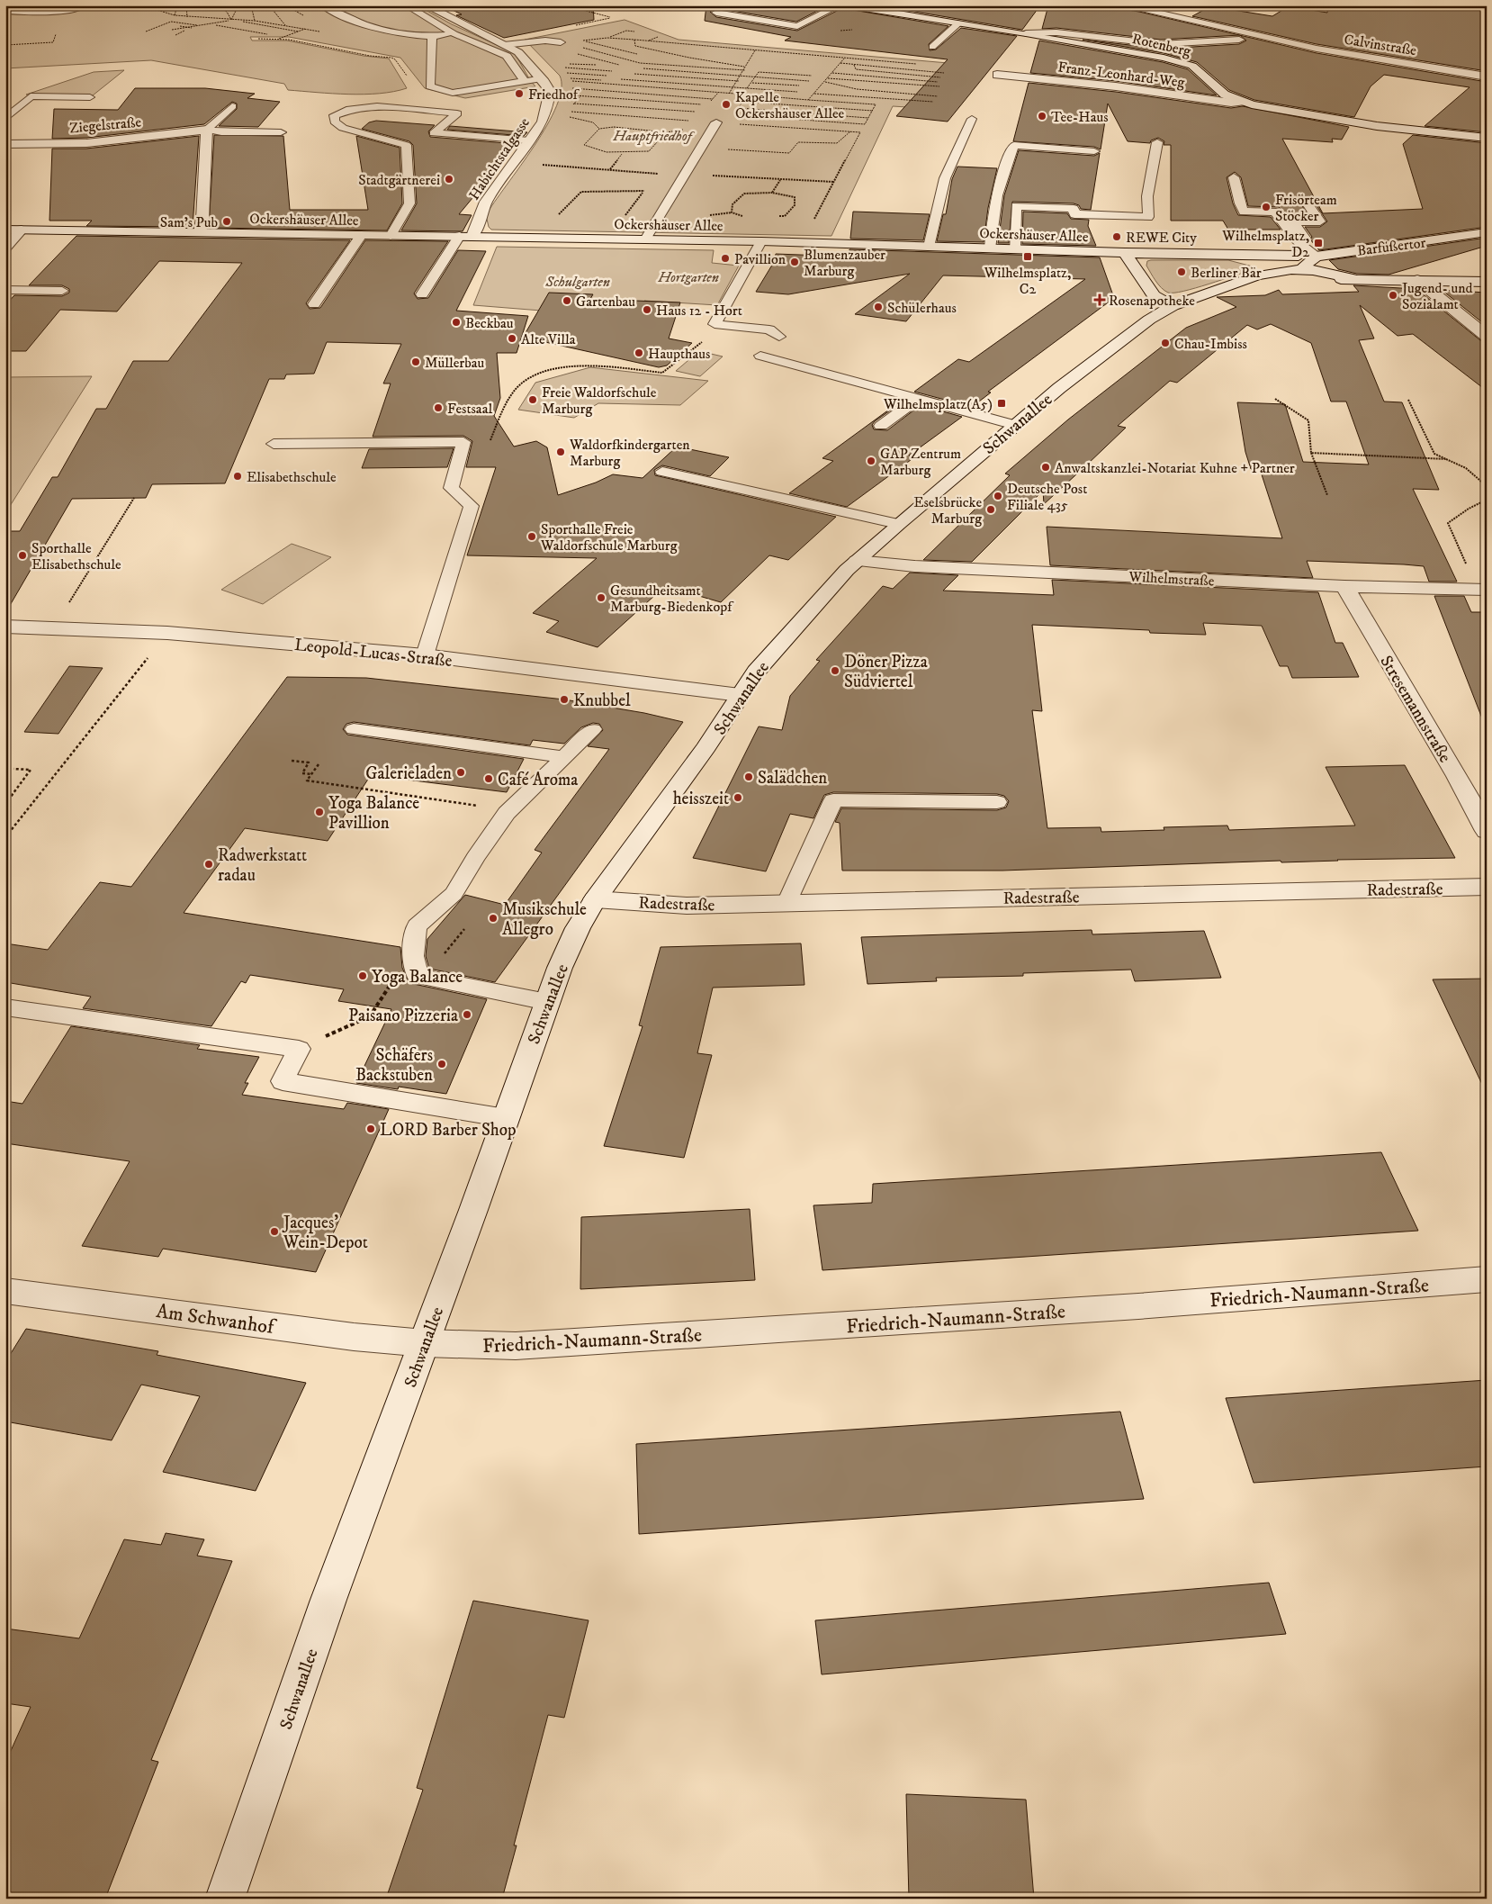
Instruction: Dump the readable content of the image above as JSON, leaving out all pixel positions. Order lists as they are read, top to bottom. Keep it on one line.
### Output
{"streets":{"street":["Rotenberg","Calvinstraße","Franz-Leonhard-Weg","Ziegelstraße","Habichtstalgasse","Ockershäuser Allee","Barfüßertor","Schwanallee","Wilhelmstraße","Leopold-Lucas-Straße","Stresemannstraße","Radestraße","Friedrich-Naumann-Straße","Am Schwanhof"]},"crossings":[["Rotenberg","Calvinstraße"],["Rotenberg","Franz-Leonhard-Weg"],["Habichtstalgasse","Ockershäuser Allee"],["Ockershäuser Allee","Barfüßertor"],["Schwanallee","Wilhelmstraße"],["Schwanallee","Leopold-Lucas-Straße"],["Schwanallee","Radestraße"],["Schwanallee","Friedrich-Naumann-Straße"],["Schwanallee","Am Schwanhof"],["Wilhelmstraße","Stresemannstraße"],["Friedrich-Naumann-Straße","Am Schwanhof"]],"parks":["Hauptfriedhof","Hortgarten","Schulgarten"],"places":{"other":["Friedhof","Kapelle Ockershäuser Allee","Tee-Haus","Stadtgärtnerei","Frisörteam Stöcker","Sam's Pub","REWE City","Pavillion","Blumenzauber Marburg","Berliner Bär","Jugend- und Sozialamt","Gartenbau","Schülerhaus","Haus 12 - Hort","Beckbau","Alte Villa","Chau-Imbiss","Haupthaus","Müllerbau","Freie Waldorfschule Marburg","Festsaal","Waldorfkindergarten Marburg","GAP Zentrum Marburg","Anwaltskanzlei-Notariat Kuhne + Partner","Elisabethschule","Deutsche Post Filiale 435","Eselsbrücke Marburg","Sporthalle Freie Waldorfschule Marburg","Sporthalle Elisabethschule","Gesundheitsamt Marburg-Biedenkopf","Döner Pizza Südviertel","Knubbel","Galerieladen","Salädchen","Café Aroma","heisszeit","Yoga Balance Pavillion","Radwerkstatt radau","Musikschule Allegro","Yoga Balance","Paisano Pizzeria","Schäfers Backstuben","LORD Barber Shop","Jacques' Wein-Depot"],"transit":["Wilhelmsplatz, D2","Wilhelmsplatz, C2","Wilhelmsplatz(A5)"],"health":["Rosenapotheke"]}}
